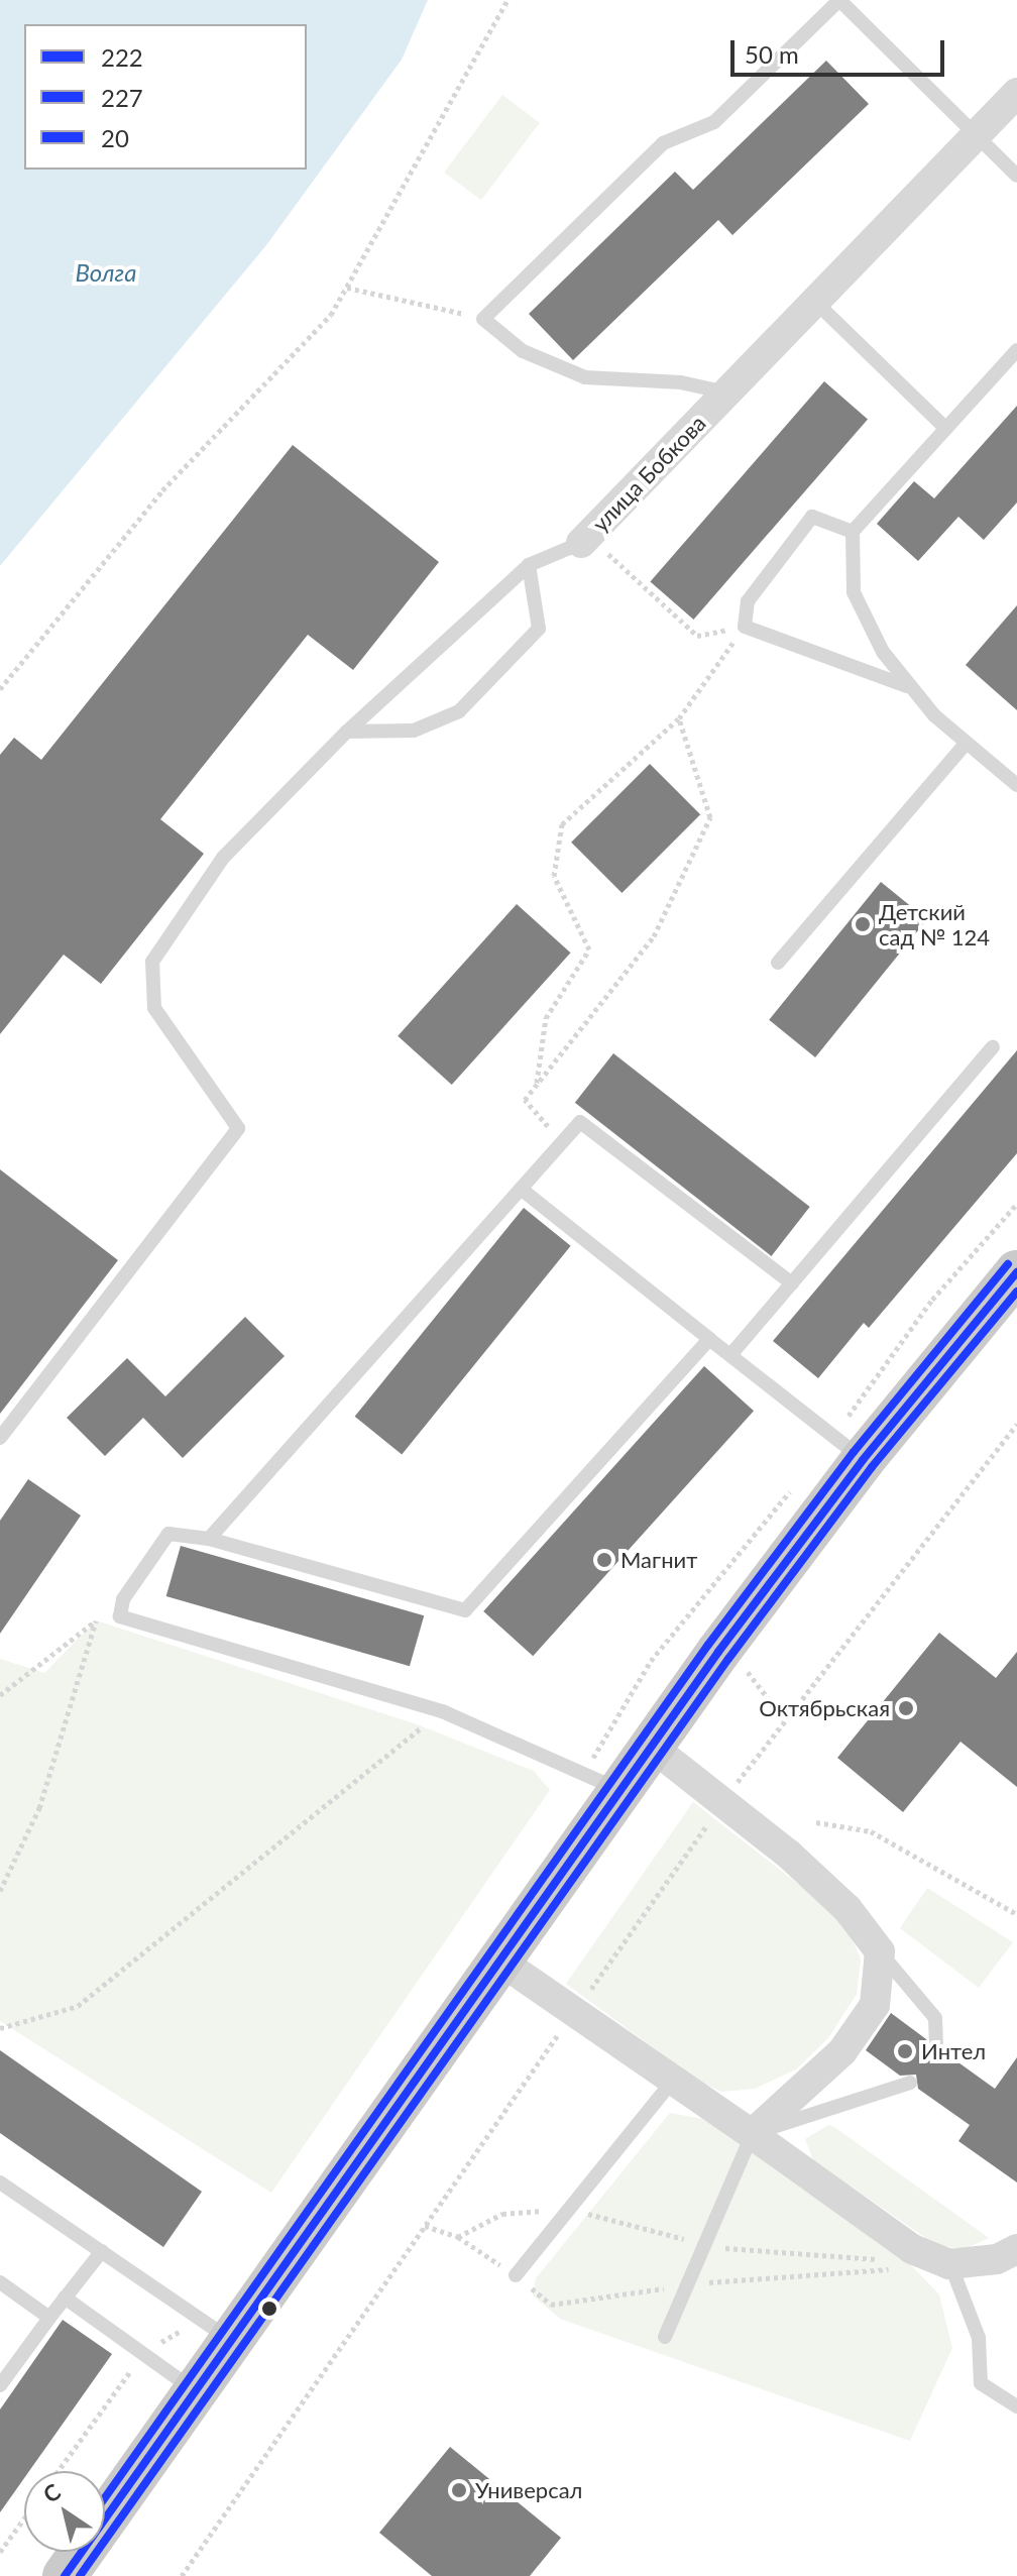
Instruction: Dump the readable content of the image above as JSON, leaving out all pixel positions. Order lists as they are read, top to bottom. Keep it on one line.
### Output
{"streets":{"street":["улица Бобкова"]},"water":["Волга"],"places":["Детский сад № 124","Магнит","Октябрьская","Интел","Универсал"],"lines":["transit line 20","transit line 222","transit line 227"],"legend":["222","227","20"],"scale_bar":"50 m","north":"top left"}
